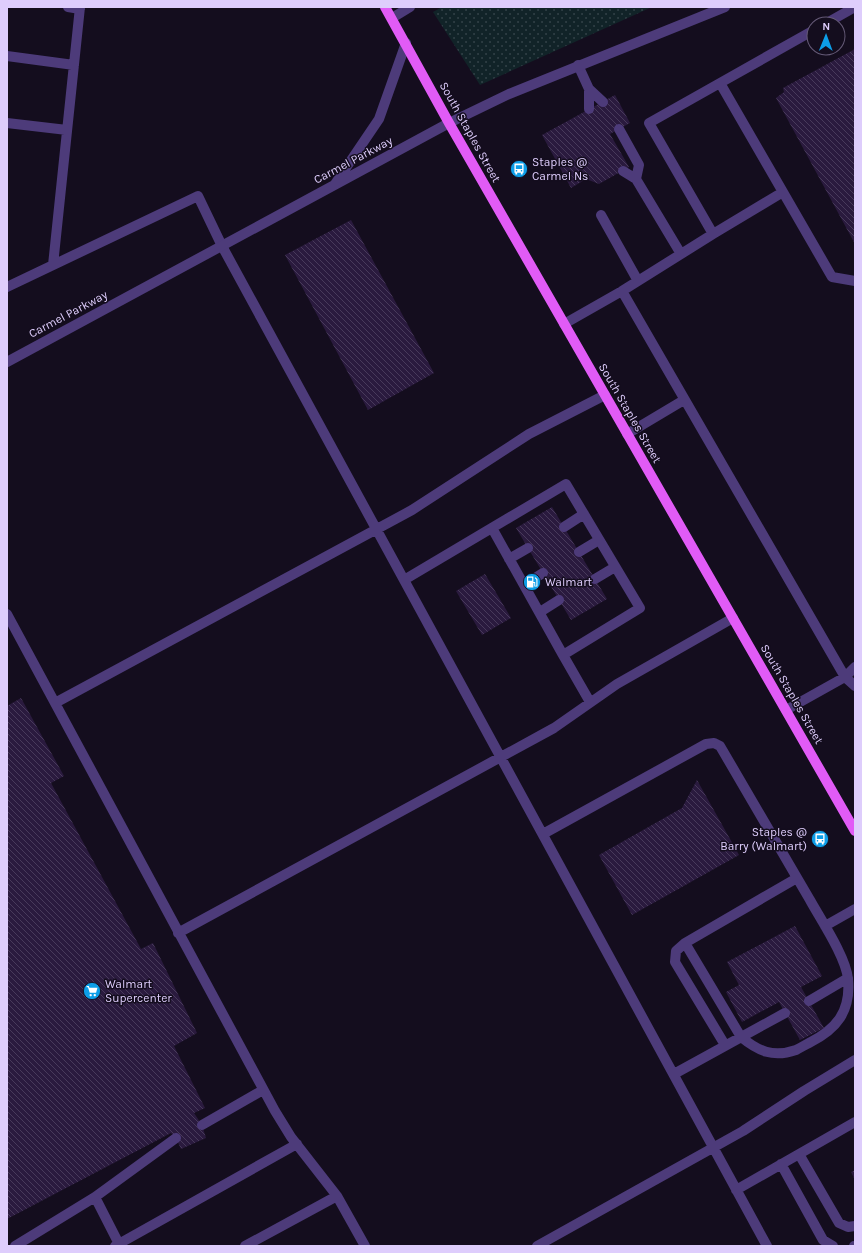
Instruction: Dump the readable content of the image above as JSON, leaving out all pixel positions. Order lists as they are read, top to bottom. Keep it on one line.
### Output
{"streets":{"main road":["South Staples Street"],"street":["Carmel Parkway"]},"crossings":[["South Staples Street","Carmel Parkway"]],"places":{"bus stop":["Staples @ Carmel Ns","Staples @ Barry (Walmart)"],"fuel station":["Walmart"],"supermarket":["Walmart Supercenter"]},"north":"top"}
